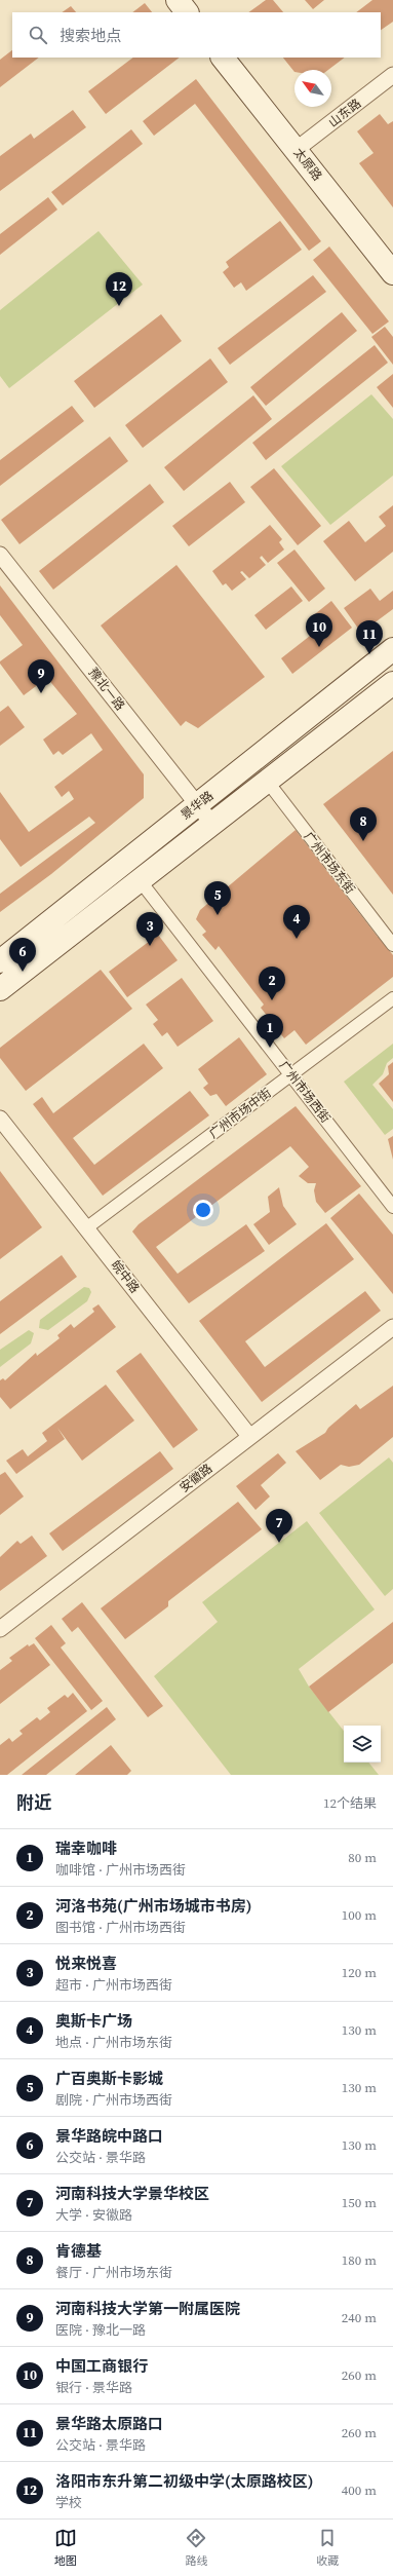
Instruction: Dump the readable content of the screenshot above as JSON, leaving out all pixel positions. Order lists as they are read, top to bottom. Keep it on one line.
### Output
{"streets":{"main road":["太原路","景华路"],"street":["山东路","豫北一路","广州市场东街","广州市场西街","广州市场中街","皖中路","安徽路"]},"crossings":[["山东路","太原路"],["豫北一路","景华路"],["景华路","广州市场东街"],["景华路","广州市场西街"],["广州市场西街","广州市场中街"],["广州市场中街","皖中路"],["皖中路","安徽路"]],"north":"top left","page":{"search":"搜索地点","pins":["12","10","11","9","8","5","4","3","6","2","1","7"],"heading":["附近","12个结果"],"list":[{"mark":"1","name":"瑞幸咖啡","note":"咖啡馆 · 广州市场西街","value":"80 m"},{"mark":"2","name":"河洛书苑(广州市场城市书房)","note":"图书馆 · 广州市场西街","value":"100 m"},{"mark":"3","name":"悦来悦喜","note":"超市 · 广州市场西街","value":"120 m"},{"mark":"4","name":"奥斯卡广场","note":"地点 · 广州市场东街","value":"130 m"},{"mark":"5","name":"广百奥斯卡影城","note":"剧院 · 广州市场西街","value":"130 m"},{"mark":"6","name":"景华路皖中路口","note":"公交站 · 景华路","value":"130 m"},{"mark":"7","name":"河南科技大学景华校区","note":"大学 · 安徽路","value":"150 m"},{"mark":"8","name":"肯德基","note":"餐厅 · 广州市场东街","value":"180 m"},{"mark":"9","name":"河南科技大学第一附属医院","note":"医院 · 豫北一路","value":"240 m"},{"mark":"10","name":"中国工商银行","note":"银行 · 景华路","value":"260 m"},{"mark":"11","name":"景华路太原路口","note":"公交站 · 景华路","value":"260 m"},{"mark":"12","name":"洛阳市东升第二初级中学(太原路校区)","note":"学校","value":"400 m"}],"nav":["地图","路线","收藏"]}}
